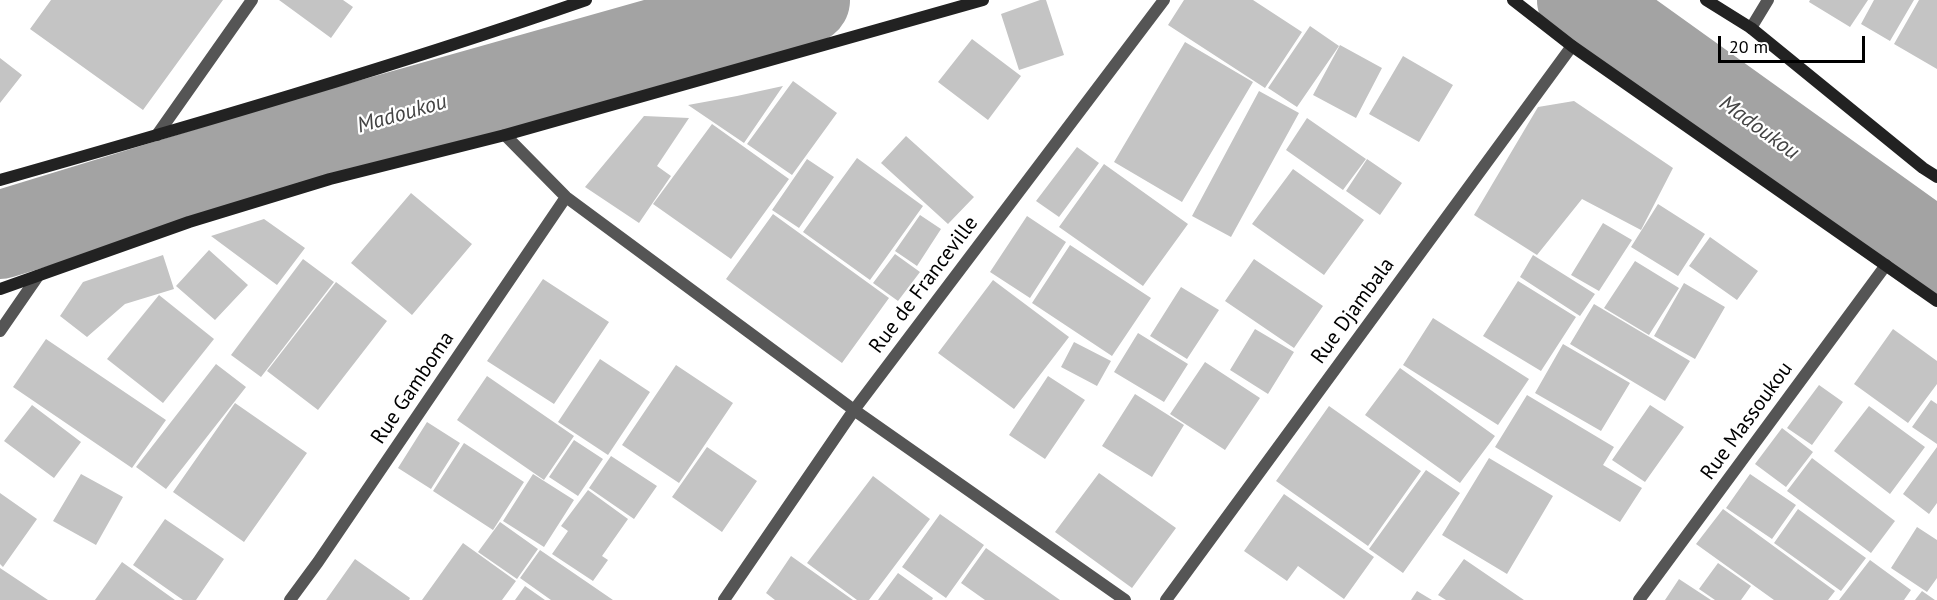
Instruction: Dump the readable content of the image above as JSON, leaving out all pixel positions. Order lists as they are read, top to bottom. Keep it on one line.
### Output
{"streets":{"street":["Rue de Franceville","Rue Djambala","Rue Gamboma","Rue Massoukou"]},"water":["Madoukou"],"scale_bar":"20 m"}
